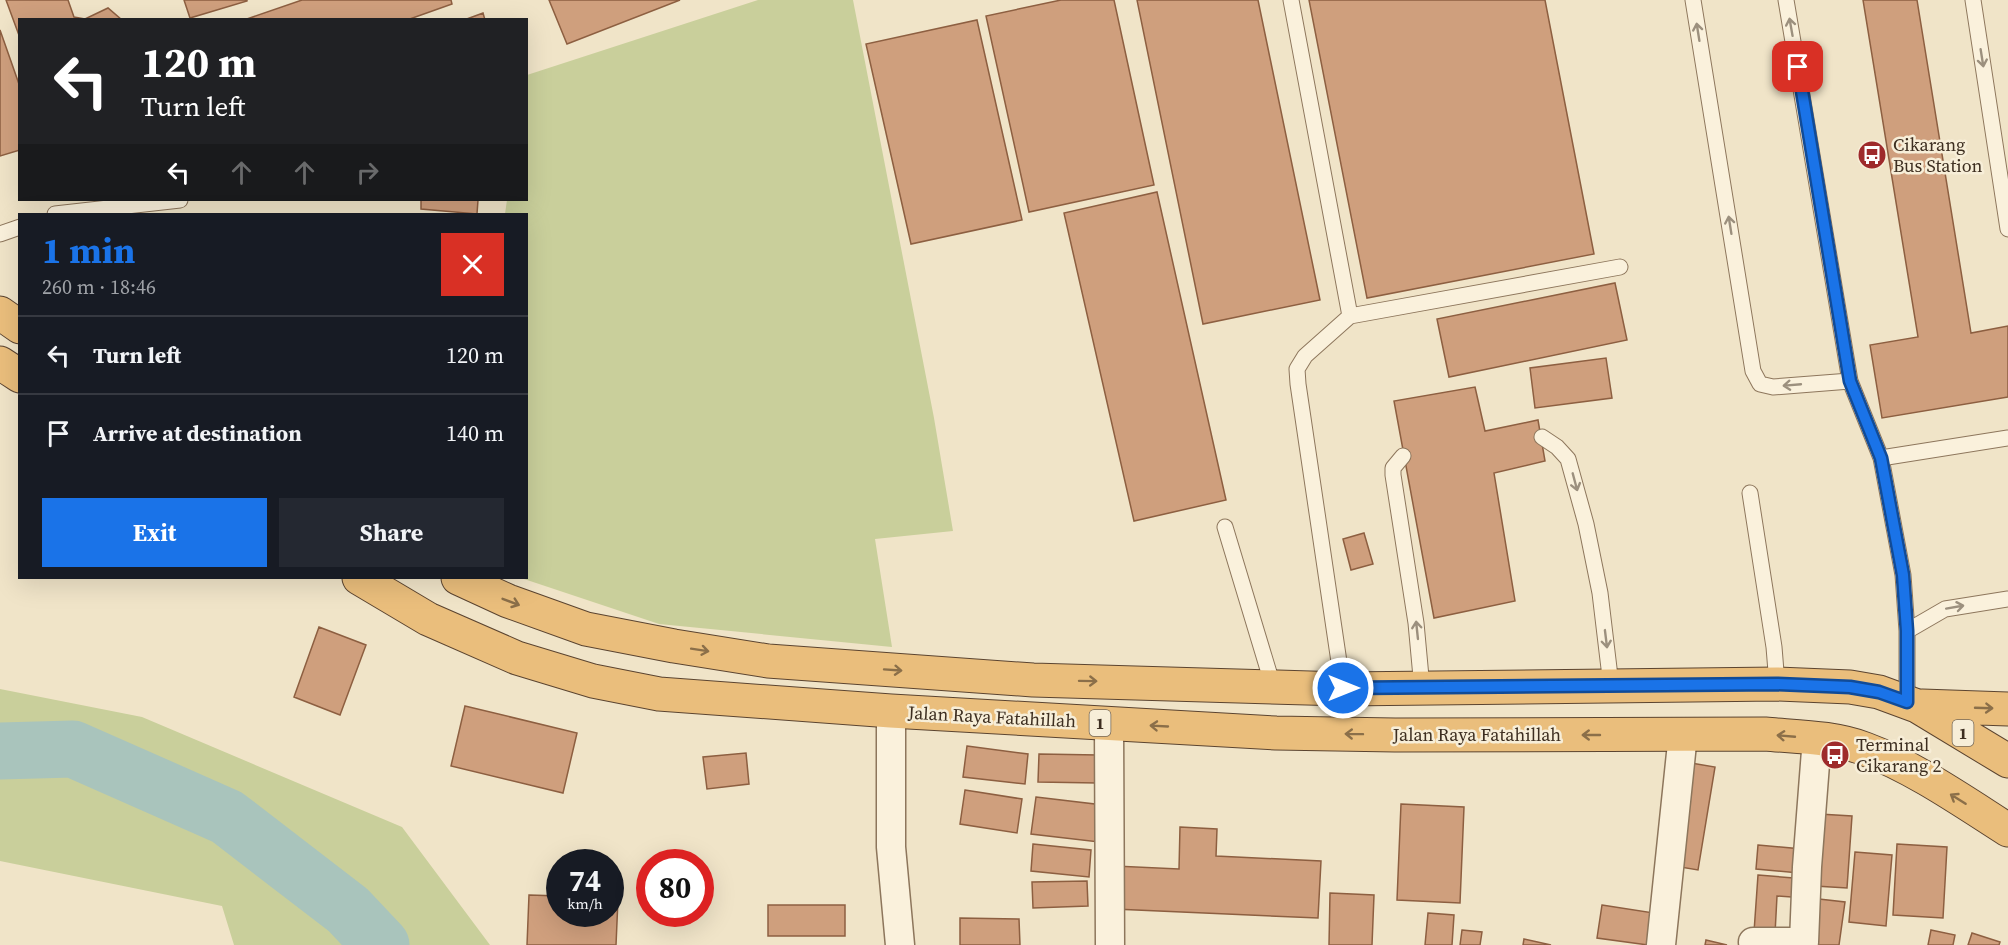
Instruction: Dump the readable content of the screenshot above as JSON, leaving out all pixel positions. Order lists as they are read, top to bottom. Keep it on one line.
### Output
{"streets":{"highway":["Jalan Raya Fatahillah","1"]},"places":{"bus stop":["Cikarang Bus Station","Terminal Cikarang 2"]},"page":{"turn":["120 m","Turn left"],"heading":["1 min","260 m · 18:46"],"list":[{"name":"Turn left","value":"120 m"},{"name":"Arrive at destination","value":"140 m"}],"buttons":["Exit","Share"],"speed":"74 km/h","limit":"80"}}
